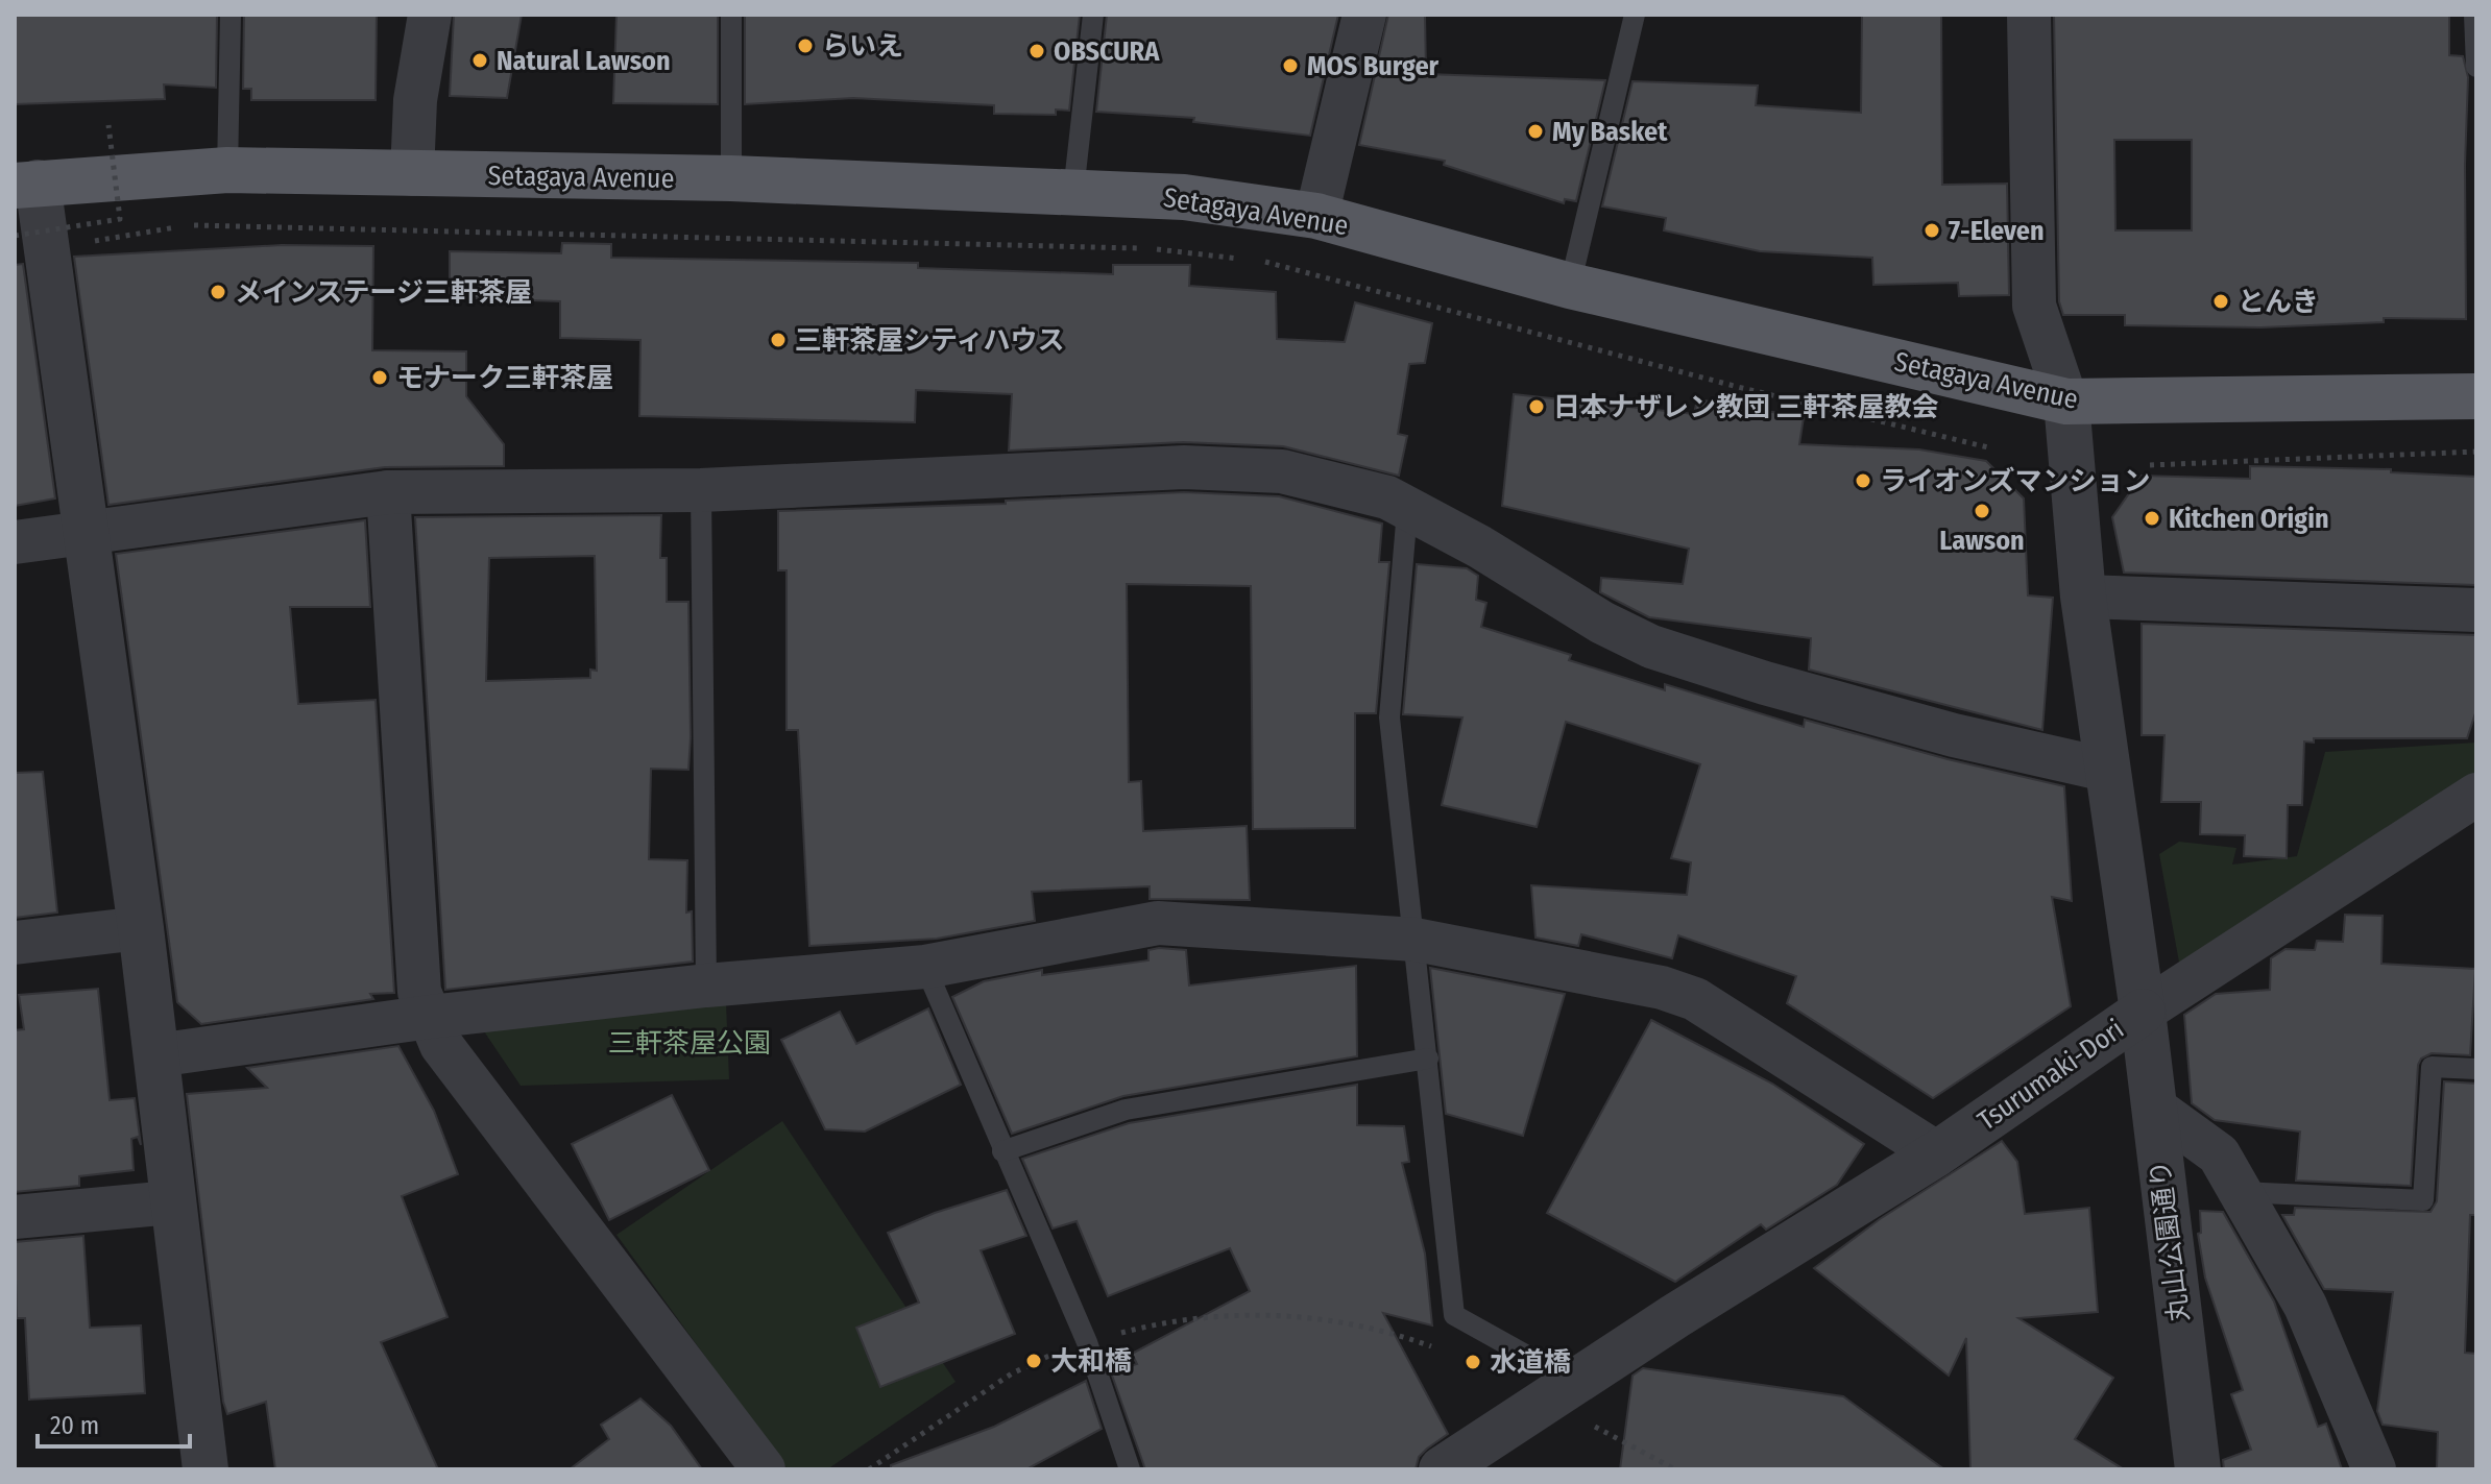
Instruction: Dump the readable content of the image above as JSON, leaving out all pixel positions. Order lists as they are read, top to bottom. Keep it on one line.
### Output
{"streets":{"main road":["Setagaya Avenue"],"street":["Tsurumaki-Dori","丸山公園通り"]},"crossings":[["Setagaya Avenue","Tsurumaki-Dori"],["Tsurumaki-Dori","丸山公園通り"]],"parks":["三軒茶屋公園"],"places":["らいえ","OBSCURA","Natural Lawson","MOS Burger","My Basket","7-Eleven","メインステージ三軒茶屋","とんき","三軒茶屋シティハウス","モナーク三軒茶屋","日本ナザレン教団 三軒茶屋教会","ライオンズマンション","Lawson","Kitchen Origin","大和橋","水道橋"],"scale_bar":"20 m"}
